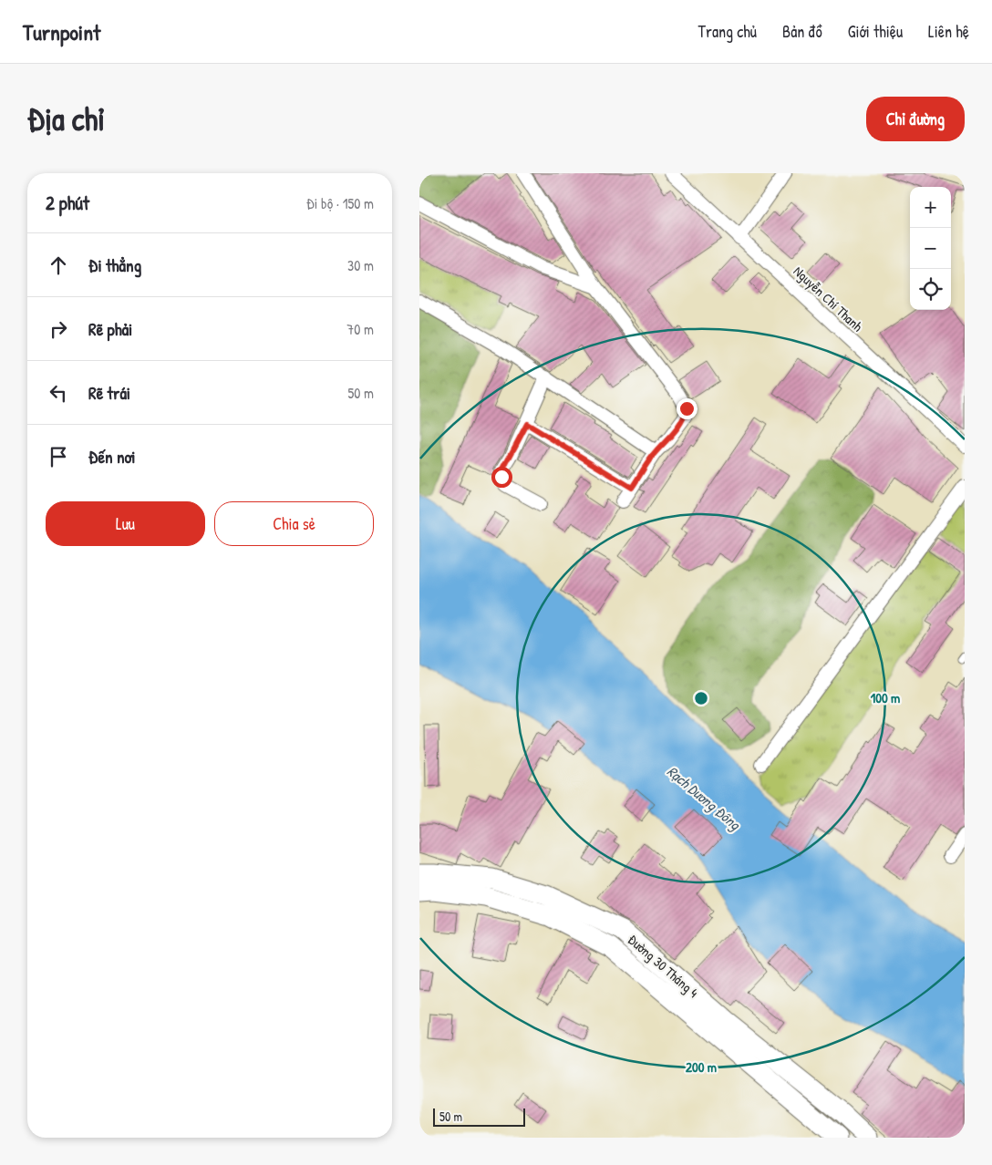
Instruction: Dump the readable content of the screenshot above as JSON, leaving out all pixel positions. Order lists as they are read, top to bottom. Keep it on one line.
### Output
{"streets":{"main road":["Đường 30 Tháng 4"],"street":["Nguyễn Chí Thanh"]},"water":["Rạch Dương Đông"],"scale_bar":"50 m","page":{"header":"Turnpoint","nav":["Trang chủ","Bản đồ","Giới thiệu","Liên hệ"],"buttons":["Chỉ đường",["Lưu","Chia sẻ"]],"title":"Địa chỉ","heading":["2 phút","Đi bộ · 150 m"],"map_buttons":["+","−"],"list":[["Đi thẳng","30 m"],["Rẽ phải","70 m"],["Rẽ trái","50 m"],"Đến nơi"],"scale":"50 m"},"rings":["100 m","200 m"]}
